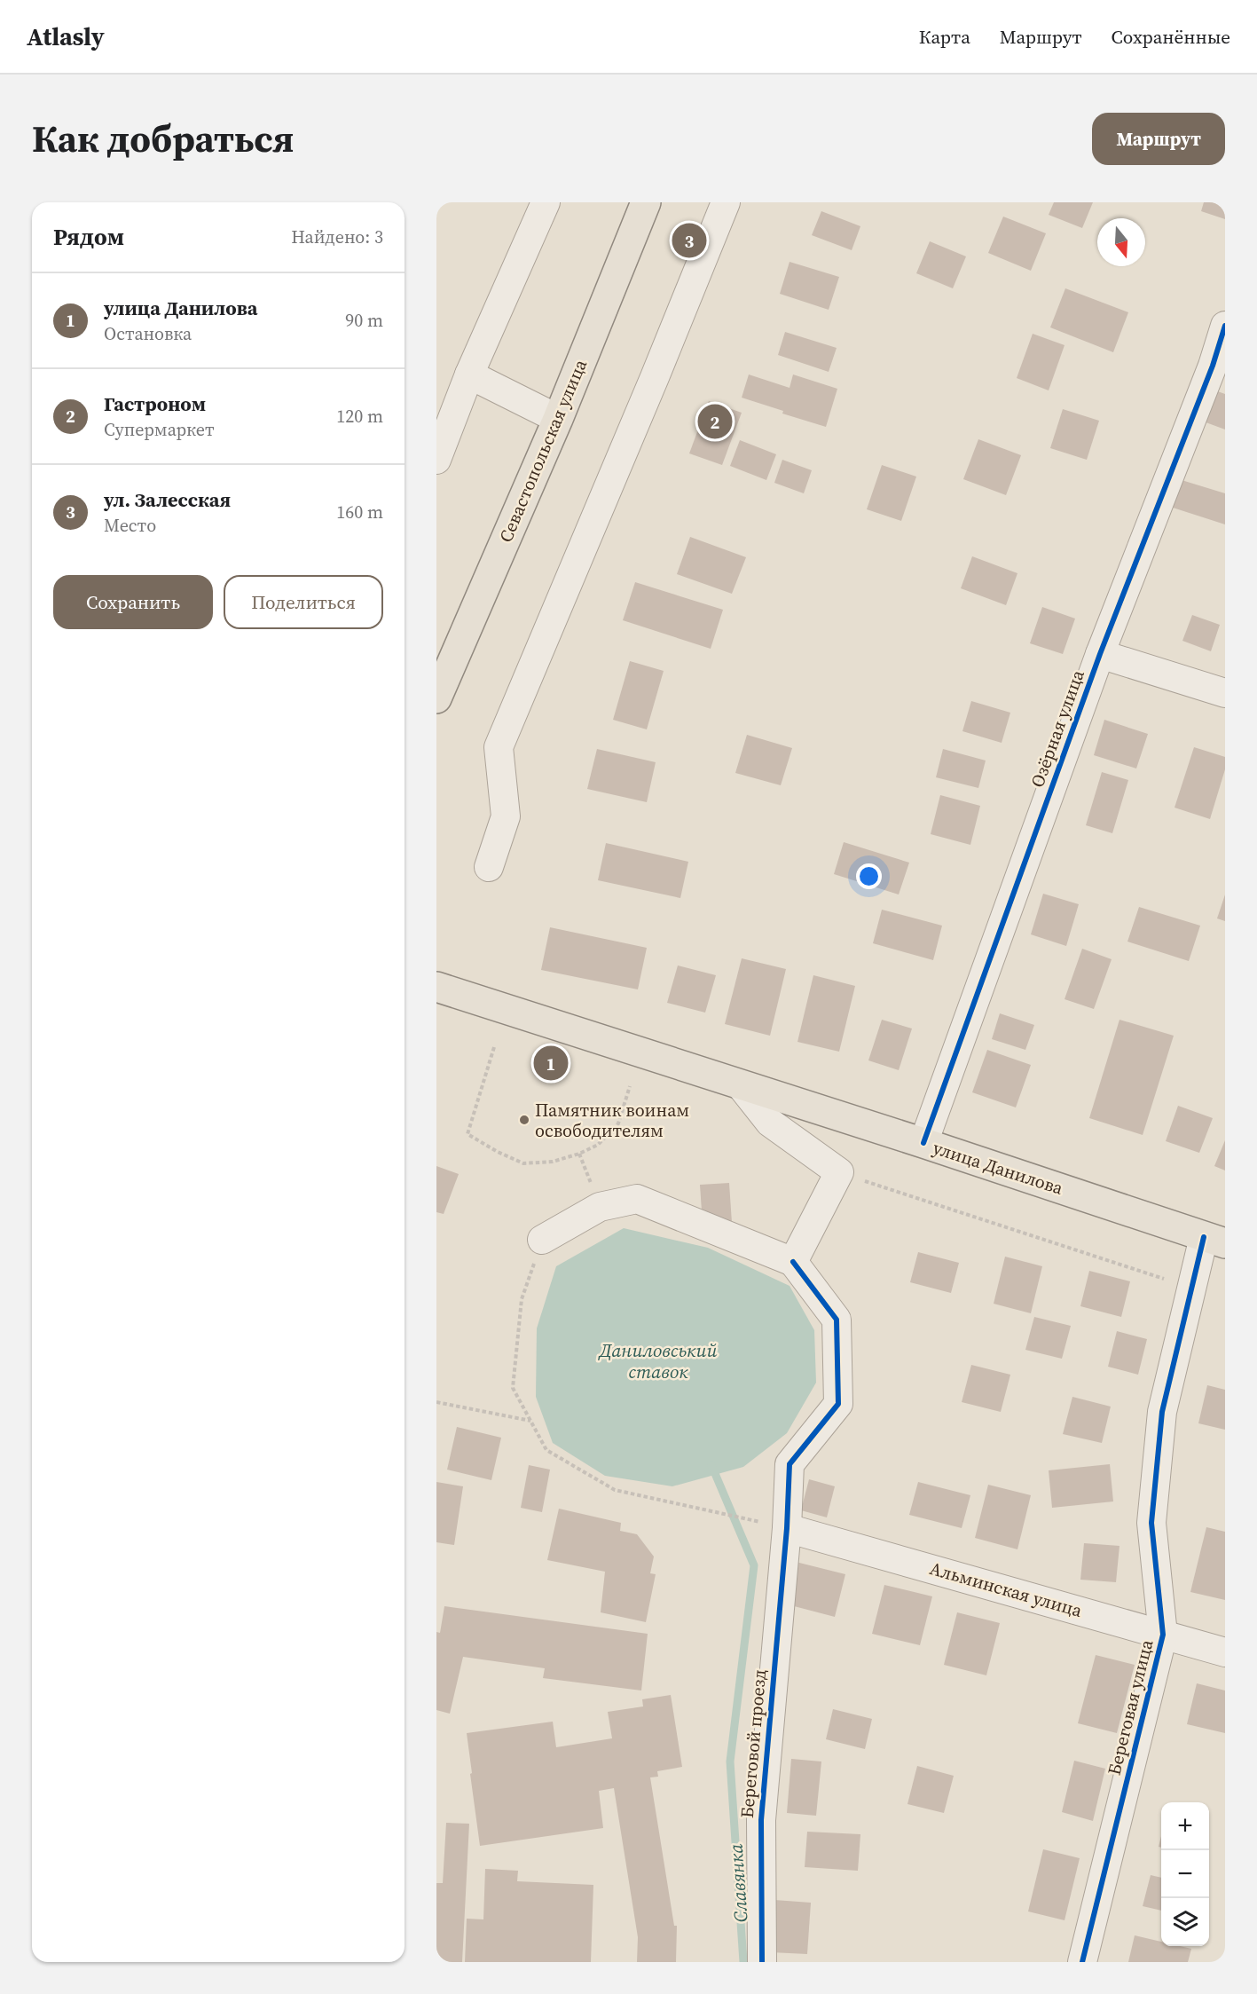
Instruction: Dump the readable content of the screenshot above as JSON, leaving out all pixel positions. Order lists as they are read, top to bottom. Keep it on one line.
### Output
{"streets":{"main road":["Севастопольская улица","улица Данилова"],"street":["Озёрная улица","Альминская улица","Береговая улица","Береговой проезд"]},"crossings":[["Озёрная улица","улица Данилова"],["улица Данилова","Береговая улица"],["Альминская улица","Береговая улица"],["Альминская улица","Береговой проезд"]],"water":["Даниловський ставок","Славянка"],"places":["Памятник воинам освободителям"],"north":"bottom","page":{"header":"Atlasly","nav":["Карта","Маршрут","Сохранённые"],"title":"Как добраться","buttons":["Маршрут",["Сохранить","Поделиться"]],"heading":["Рядом","Найдено: 3"],"pins":["3","2","1"],"list":[{"mark":"1","name":"улица Данилова","note":"Остановка","value":"90 m"},{"mark":"2","name":"Гастроном","note":"Супермаркет","value":"120 m"},{"mark":"3","name":"ул. Залесская","note":"Место","value":"160 m"}],"map_buttons":["+","−"]}}
